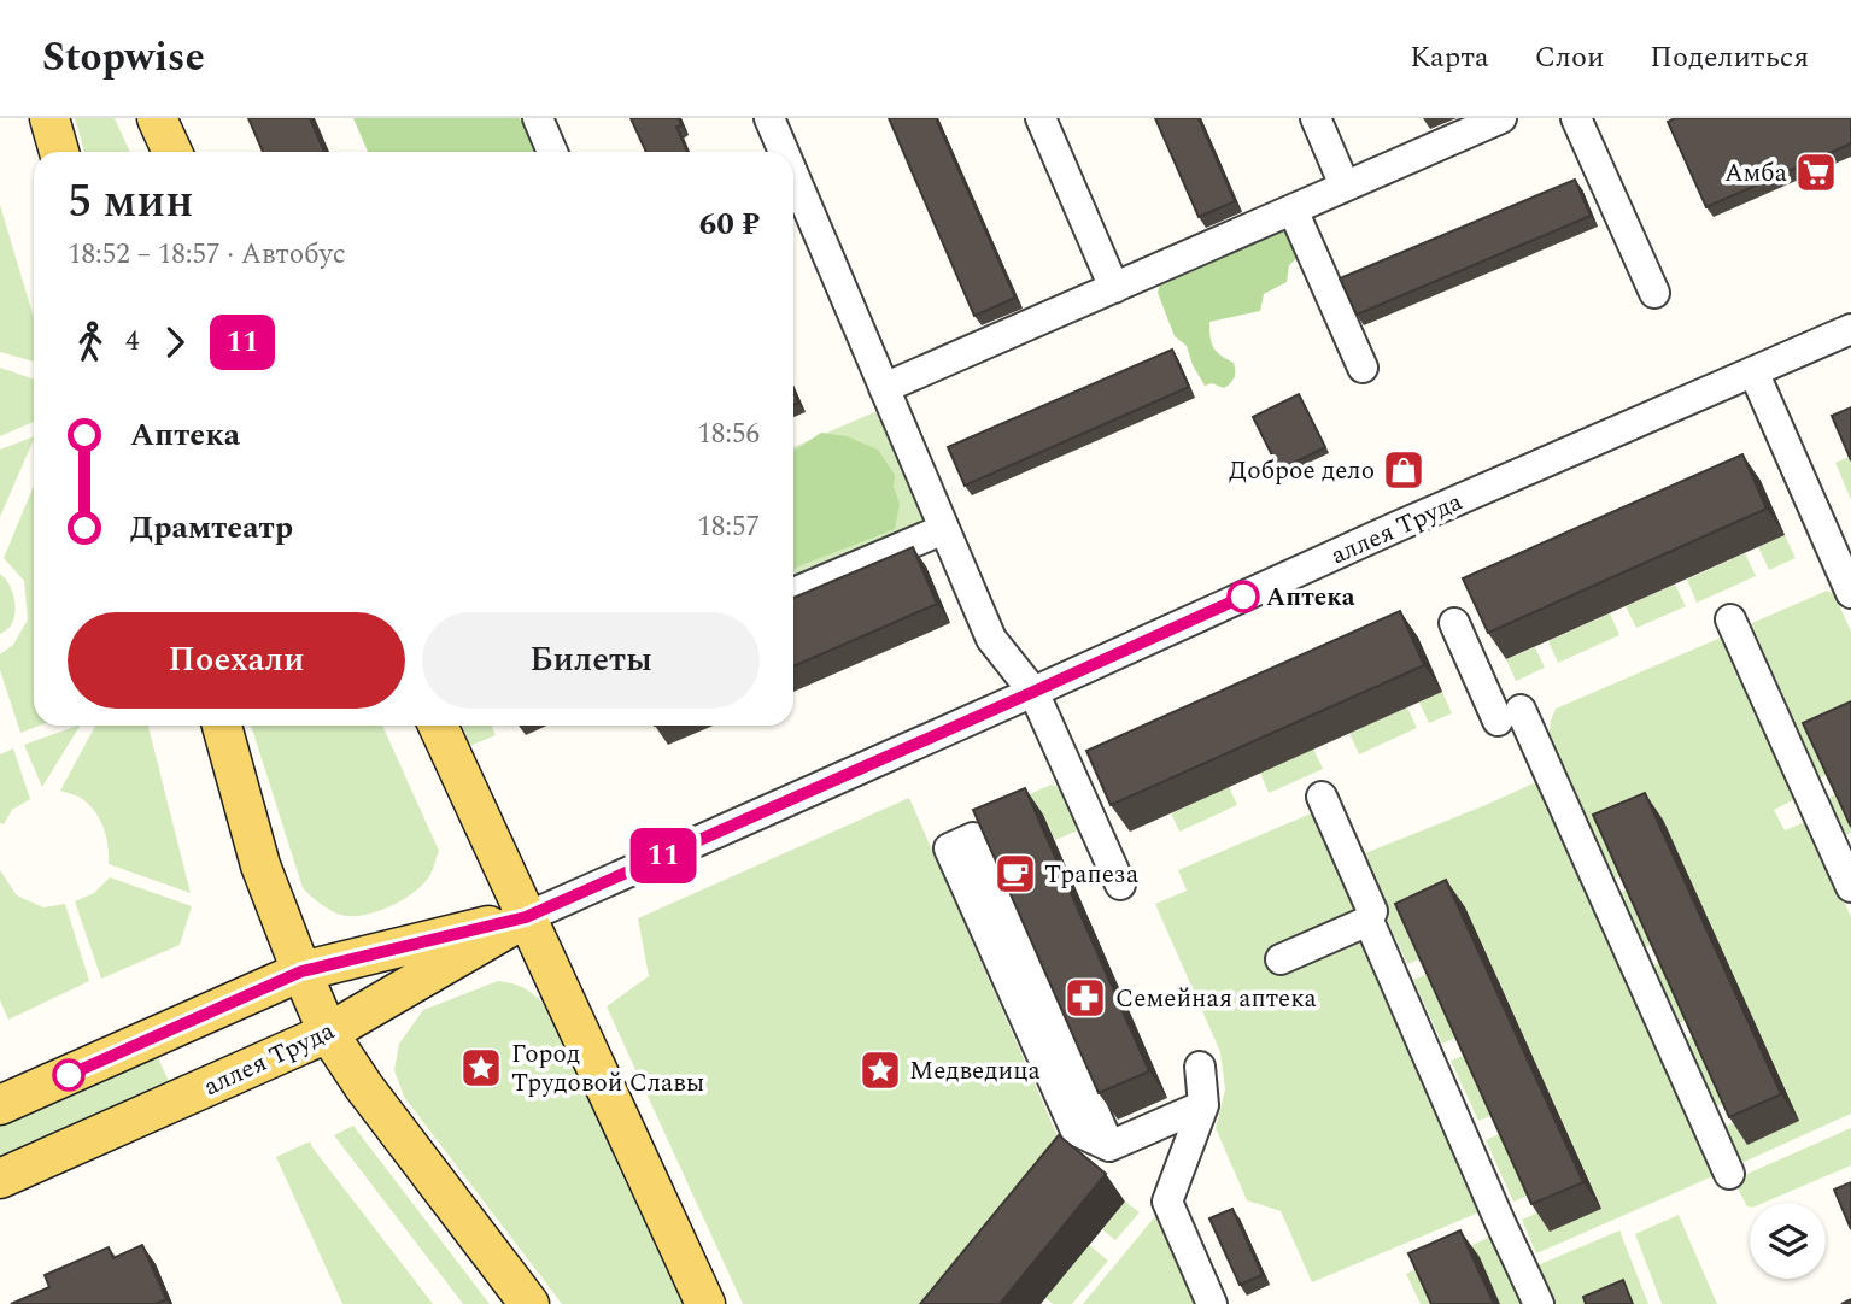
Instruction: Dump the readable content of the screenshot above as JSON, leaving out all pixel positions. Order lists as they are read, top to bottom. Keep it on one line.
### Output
{"streets":{"main road":["аллея Труда"]},"places":{"supermarket":["Амба"],"shop":["Доброе дело"],"other":["Аптека"],"cafe":["Трапеза"],"pharmacy":["Семейная аптека"],"place":["Город Трудовой Славы","Медведица"]},"lines":["bus line 11"],"page":{"header":"Stopwise","nav":["Карта","Слои","Поделиться"],"on_map":"11","heading":["5 мин","18:52 – 18:57 · Автобус","60 ₽"],"legs":["4","11"],"list":[{"name":"Аптека","value":"18:56"},{"name":"Драмтеатр","value":"18:57"}],"buttons":["Поехали","Билеты"]}}
